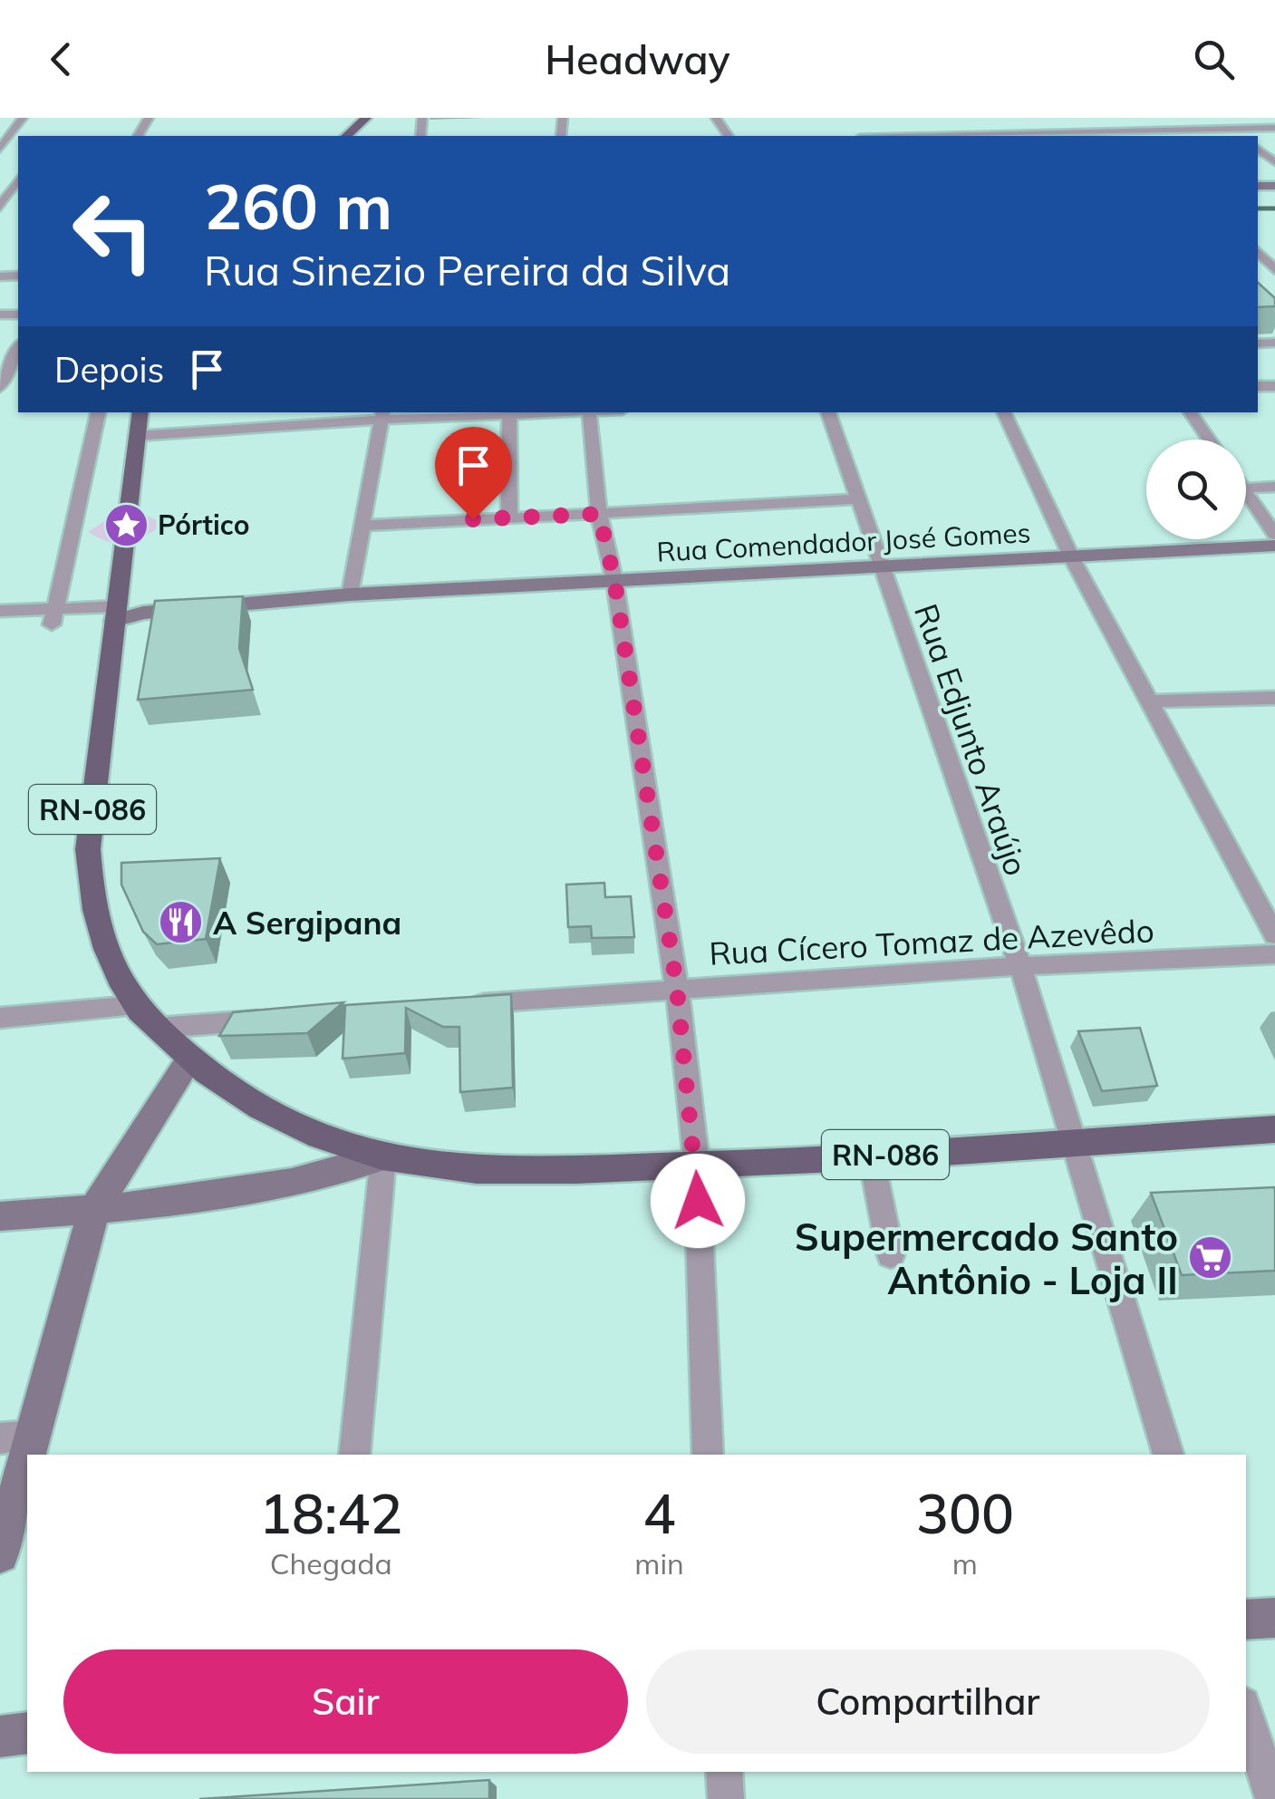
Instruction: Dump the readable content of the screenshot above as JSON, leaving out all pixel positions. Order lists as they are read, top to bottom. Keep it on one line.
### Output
{"streets":{"main road":["RN-086"],"street":["Rua Comendador José Gomes","Rua Edjunto Araújo","Rua Cícero Tomaz de Azevêdo"]},"crossings":[["Rua Comendador José Gomes","Rua Edjunto Araújo"],["Rua Comendador José Gomes","RN-086"],["Rua Edjunto Araújo","RN-086"],["Rua Edjunto Araújo","Rua Cícero Tomaz de Azevêdo"]],"places":{"place":["Pórtico"],"restaurant":["A Sergipana"],"supermarket":["Supermercado Santo Antônio - Loja II"]},"page":{"header":"Headway","turn":["260 m","Rua Sinezio Pereira da Silva"],"then":"Depois","eta":["18:42","Chegada","4","min","300","m"],"buttons":["Sair","Compartilhar"]}}
